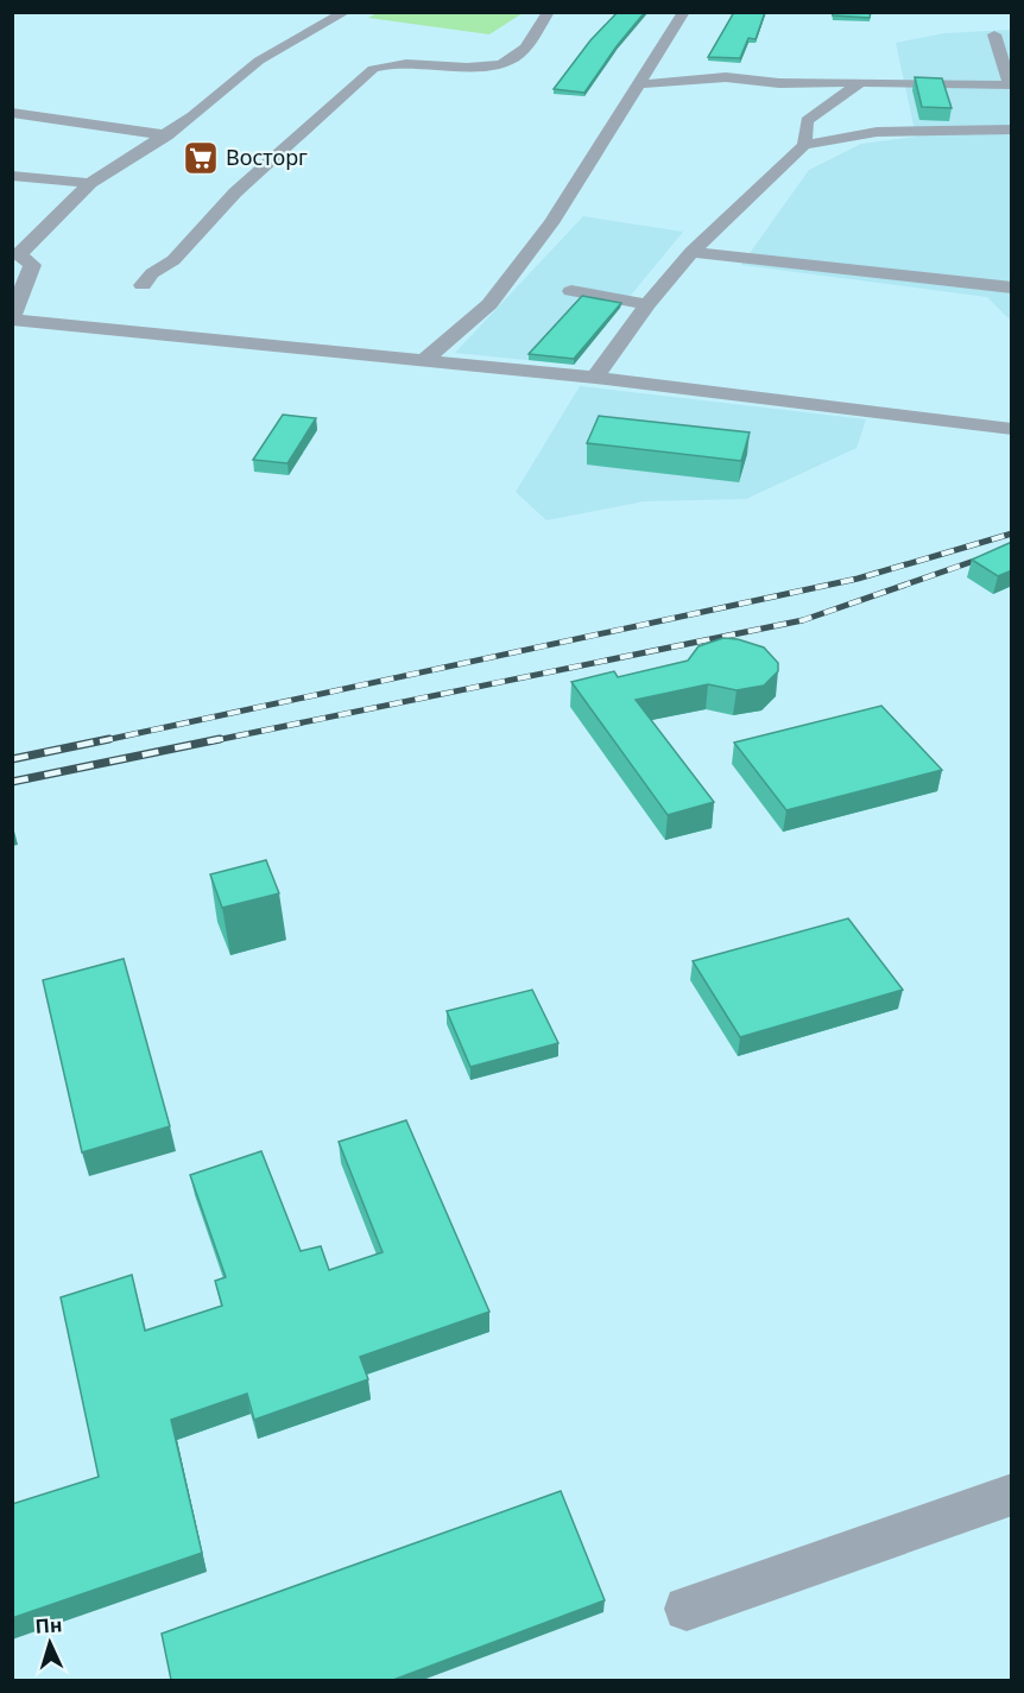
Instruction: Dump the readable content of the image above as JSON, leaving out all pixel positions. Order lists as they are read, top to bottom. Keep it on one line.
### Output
{"places":{"supermarket":["Восторг"]},"north":"top"}
